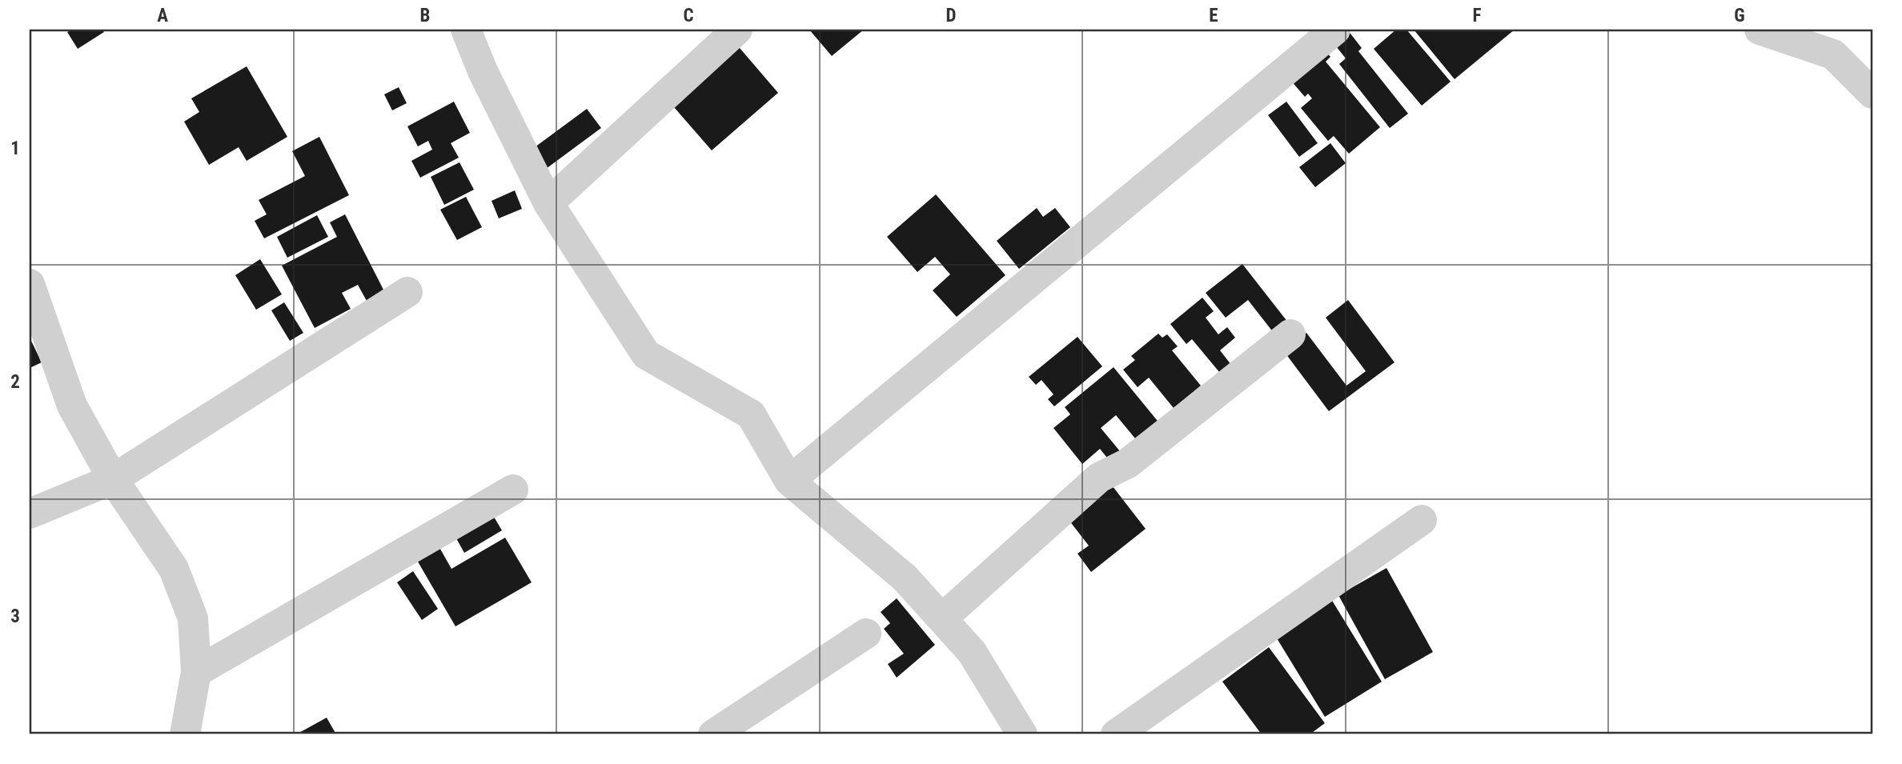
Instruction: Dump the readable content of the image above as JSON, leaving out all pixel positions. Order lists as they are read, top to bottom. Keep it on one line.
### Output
{"grid":{"columns":["A","B","C","D","E","F","G"],"rows":["1","2","3"]}}
